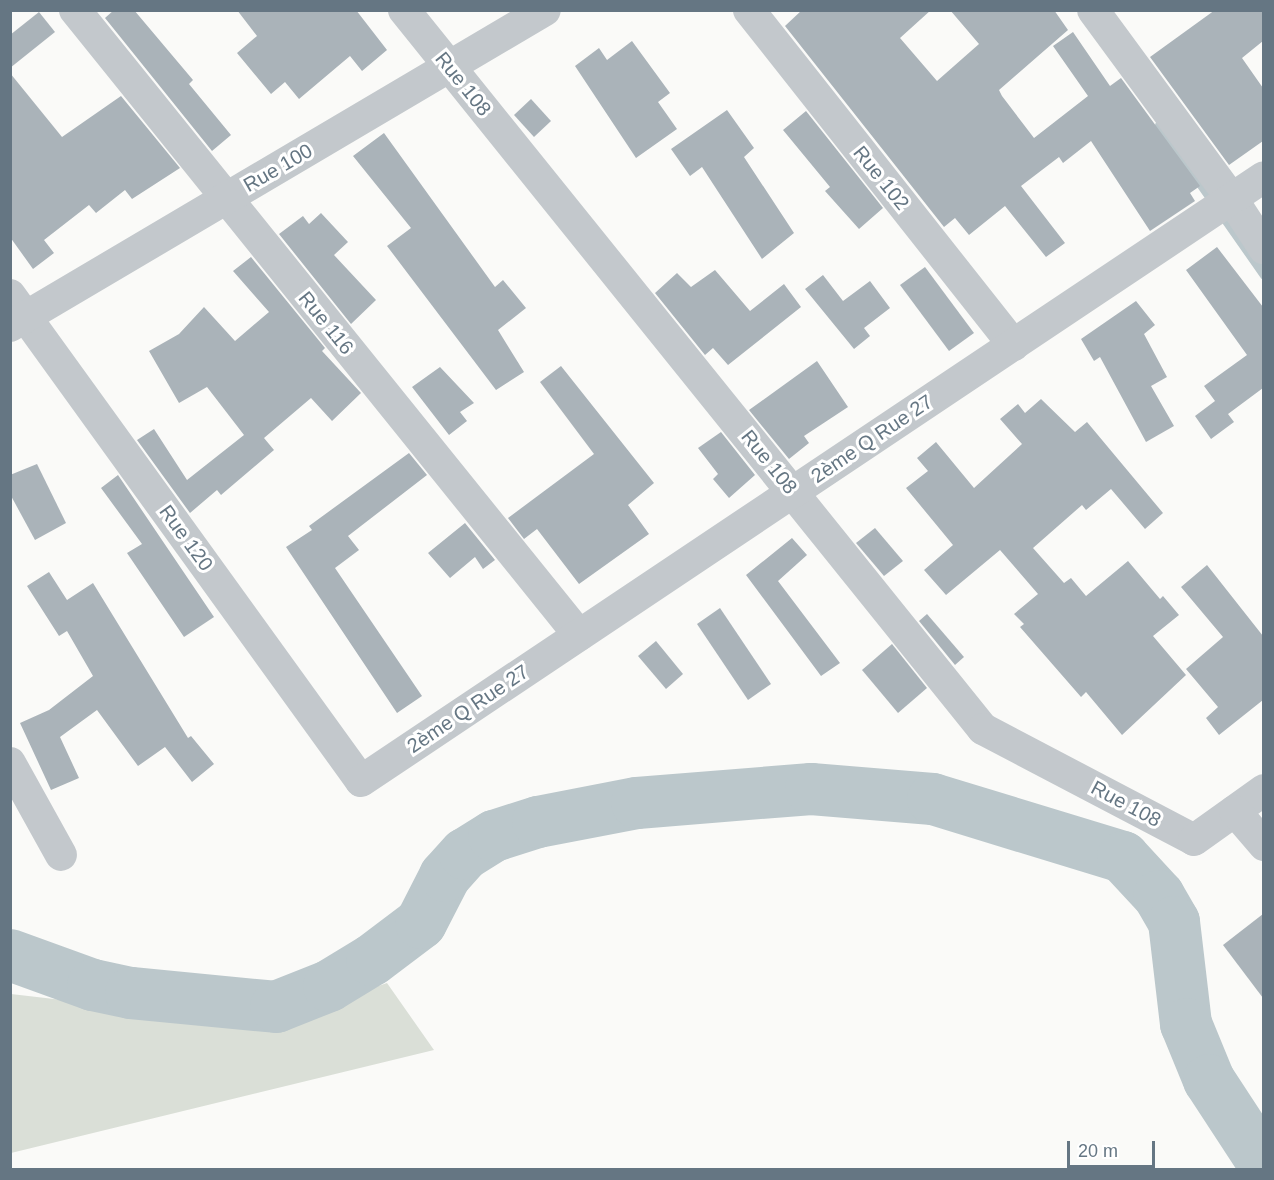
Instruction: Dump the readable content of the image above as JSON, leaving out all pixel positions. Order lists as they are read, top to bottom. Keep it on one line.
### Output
{"streets":{"street":["Rue 108","Rue 100","Rue 102","Rue 116","2ème Q Rue 27","Rue 120"]},"crossings":[["Rue 108","Rue 100"],["Rue 108","2ème Q Rue 27"],["Rue 100","Rue 116"],["Rue 100","Rue 120"],["Rue 102","2ème Q Rue 27"],["Rue 116","2ème Q Rue 27"],["2ème Q Rue 27","Rue 120"]],"scale_bar":"20 m"}
